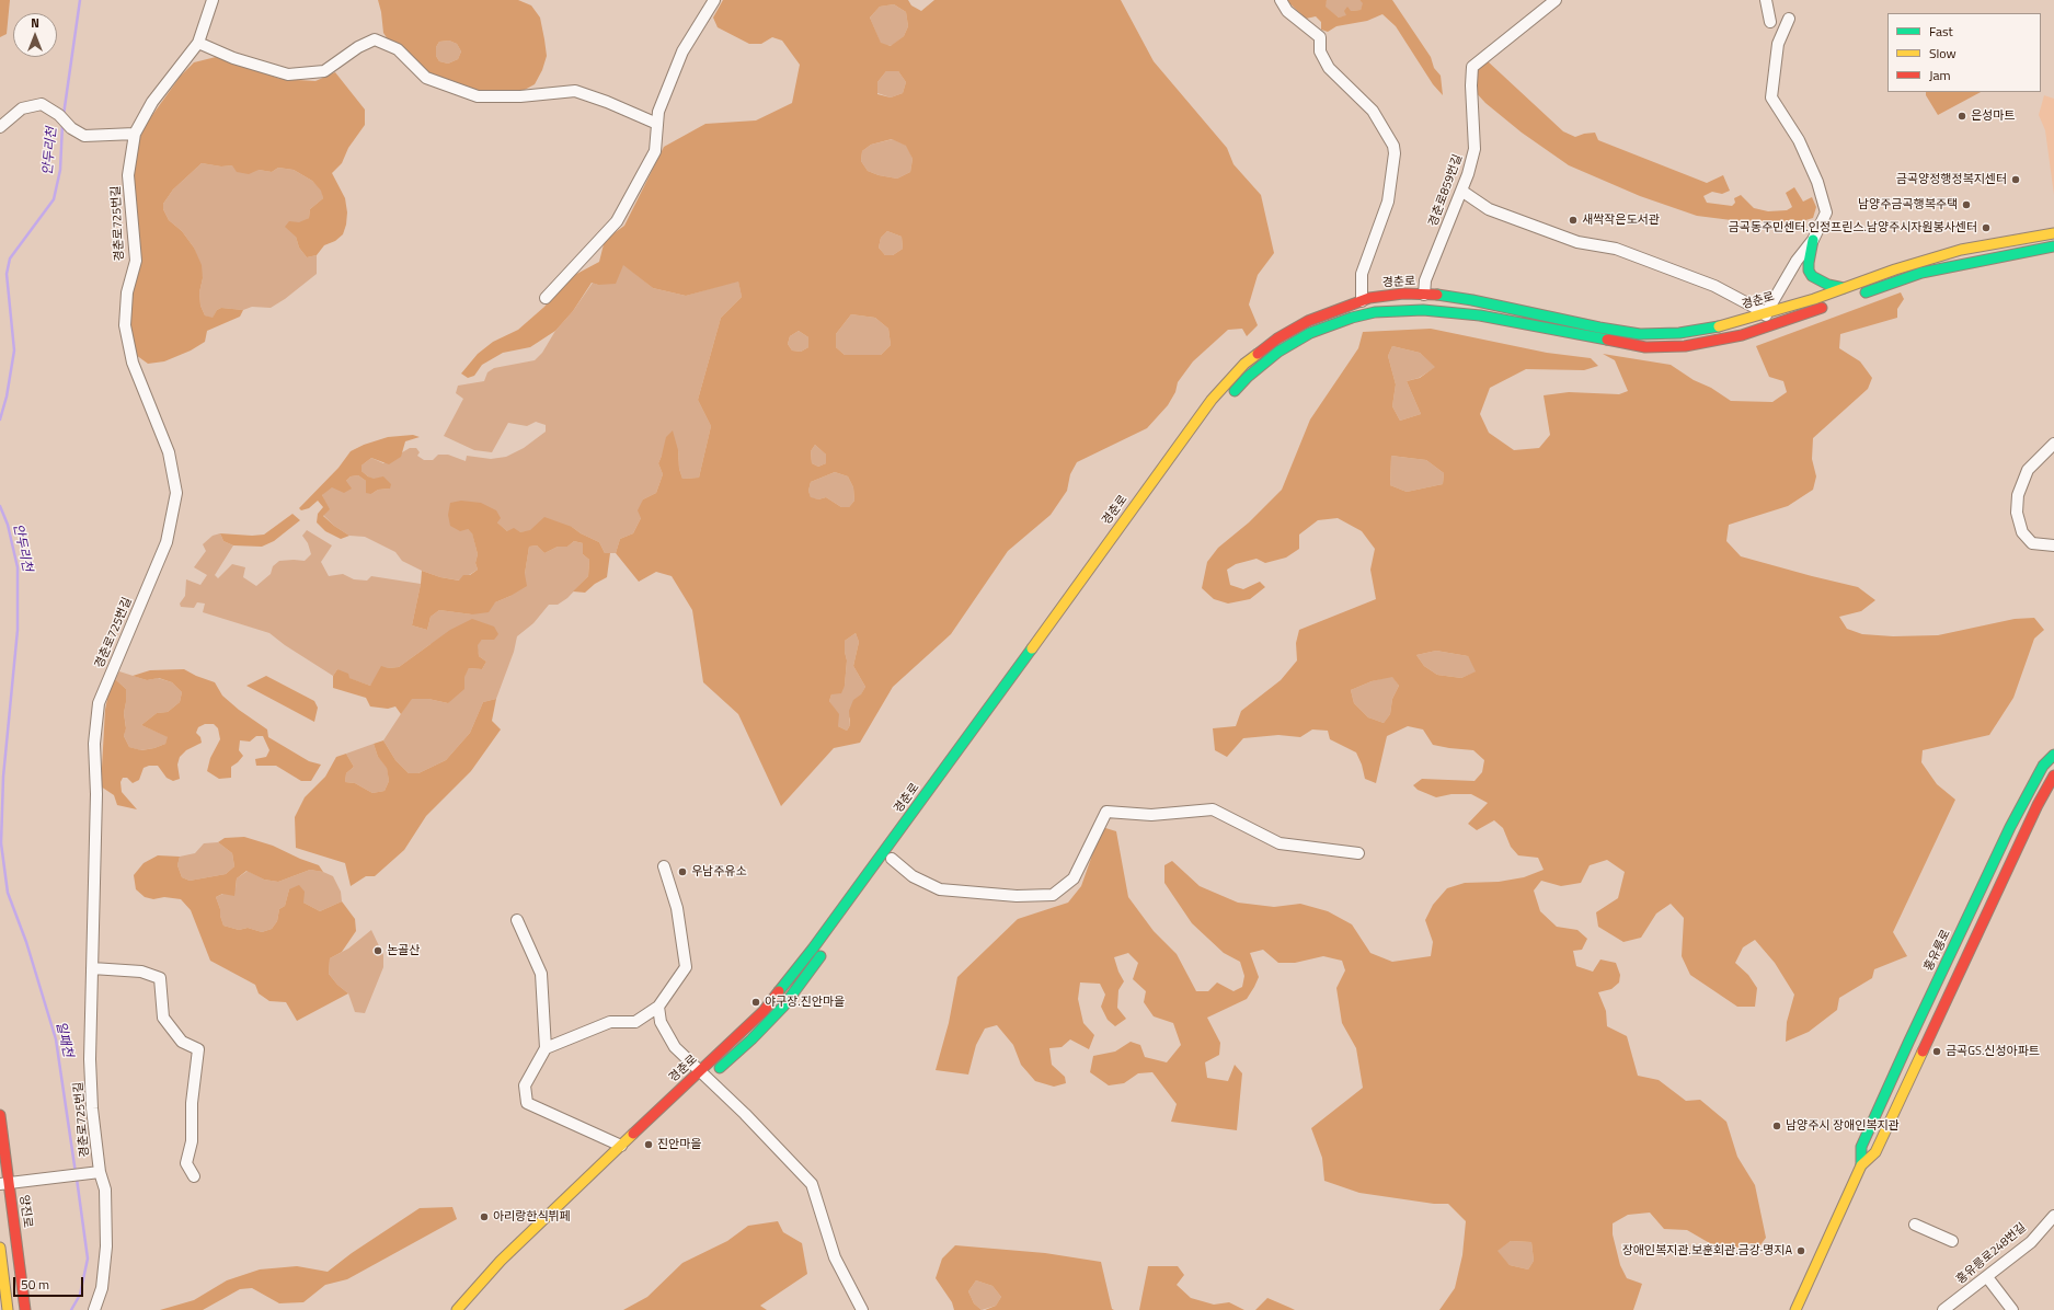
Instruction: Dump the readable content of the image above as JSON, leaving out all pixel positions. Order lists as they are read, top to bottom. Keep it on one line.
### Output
{"streets":{"street":["경춘로859번길","경춘로725번길","경춘로","홍유릉로","양진로","홍유릉로248번길"]},"crossings":[["경춘로859번길","경춘로"]],"water":["안두리천","일패천"],"places":["은성마트","금곡양정행정복지센터","남양주금곡행복주택","새싹작은도서관","금곡동주민센터.인정프린스.남양주시자원봉사센터","우남주유소","논골산","야구장.진안마을","금곡GS.신성아파트","남양주시 장애인복지관","진안마을","아리랑한식뷔페","장애인복지관.보훈회관.금강·명지A"],"legend":["Fast","Slow","Jam"],"scale_bar":"50 m","north":"top"}
